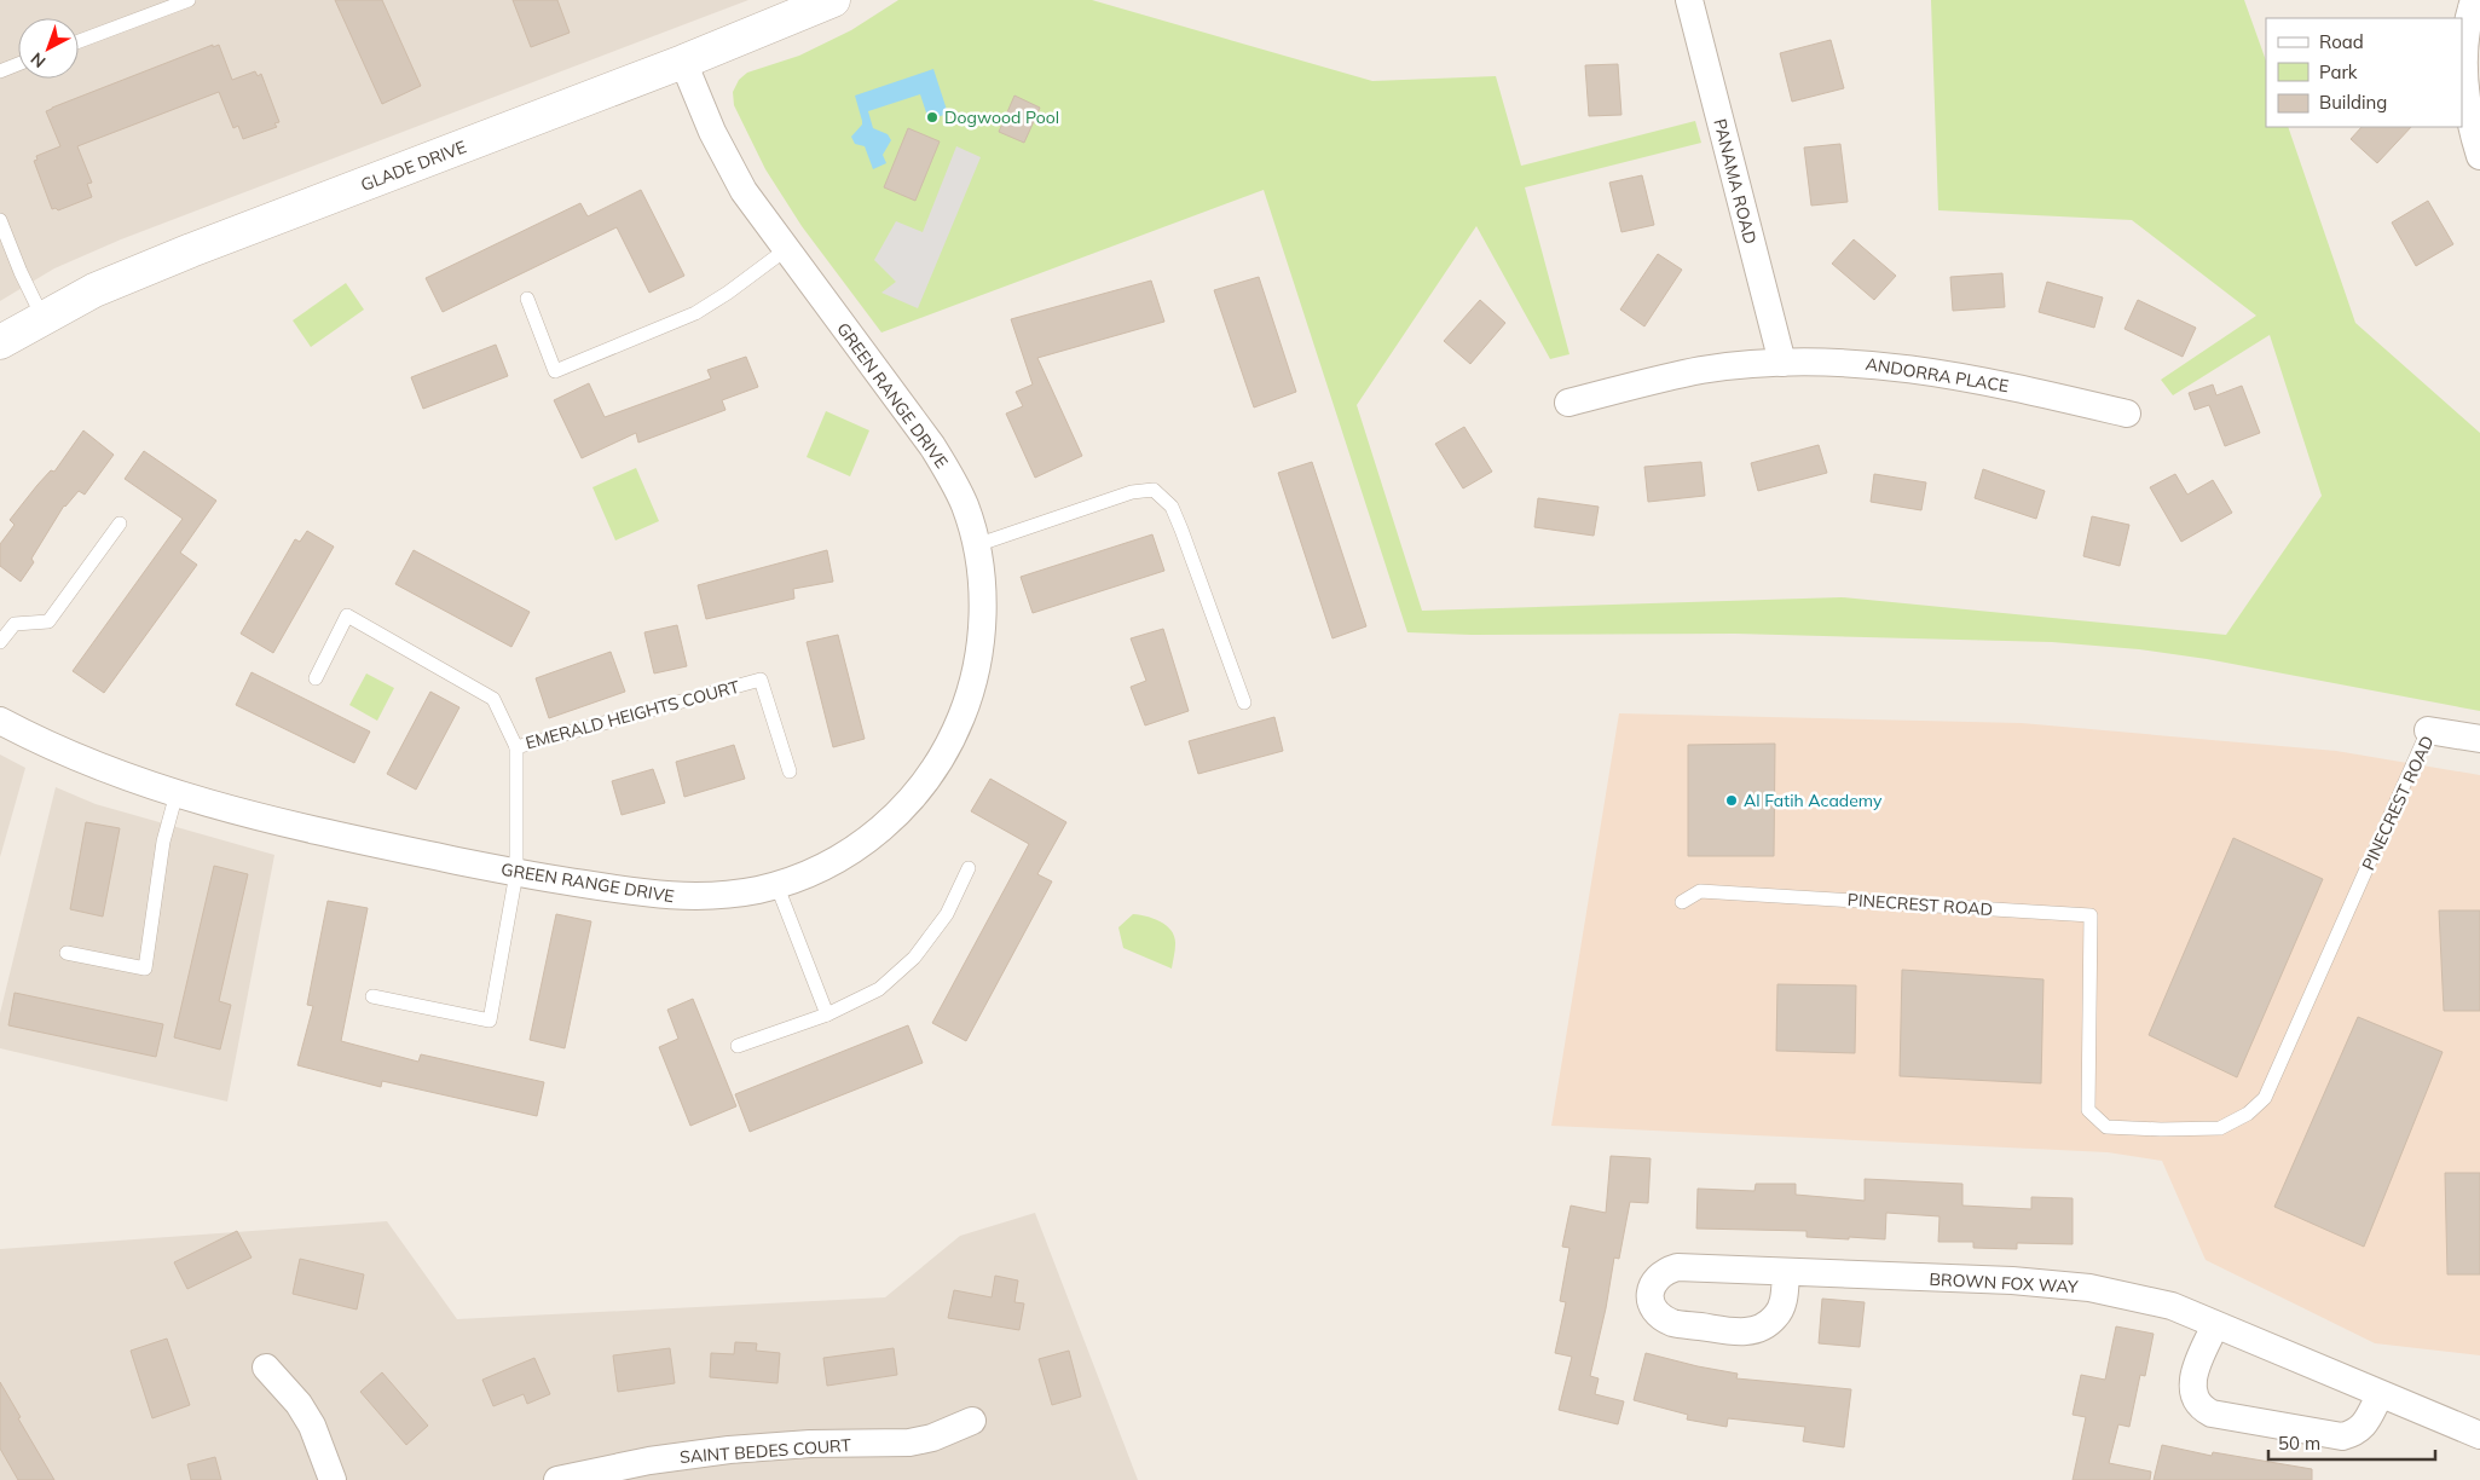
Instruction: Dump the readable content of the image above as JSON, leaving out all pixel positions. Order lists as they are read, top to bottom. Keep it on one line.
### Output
{"streets":{"street":["GLADE DRIVE","PANAMA ROAD","ANDORRA PLACE","GREEN RANGE DRIVE","PINECREST ROAD","BROWN FOX WAY","SAINT BEDES COURT"],"lane":["EMERALD HEIGHTS COURT"]},"crossings":[["GLADE DRIVE","GREEN RANGE DRIVE"],["PANAMA ROAD","ANDORRA PLACE"],["GREEN RANGE DRIVE","EMERALD HEIGHTS COURT"]],"places":["Dogwood Pool","Al Fatih Academy"],"legend":["Road","Park","Building"],"scale_bar":"50 m","north":"bottom left"}
